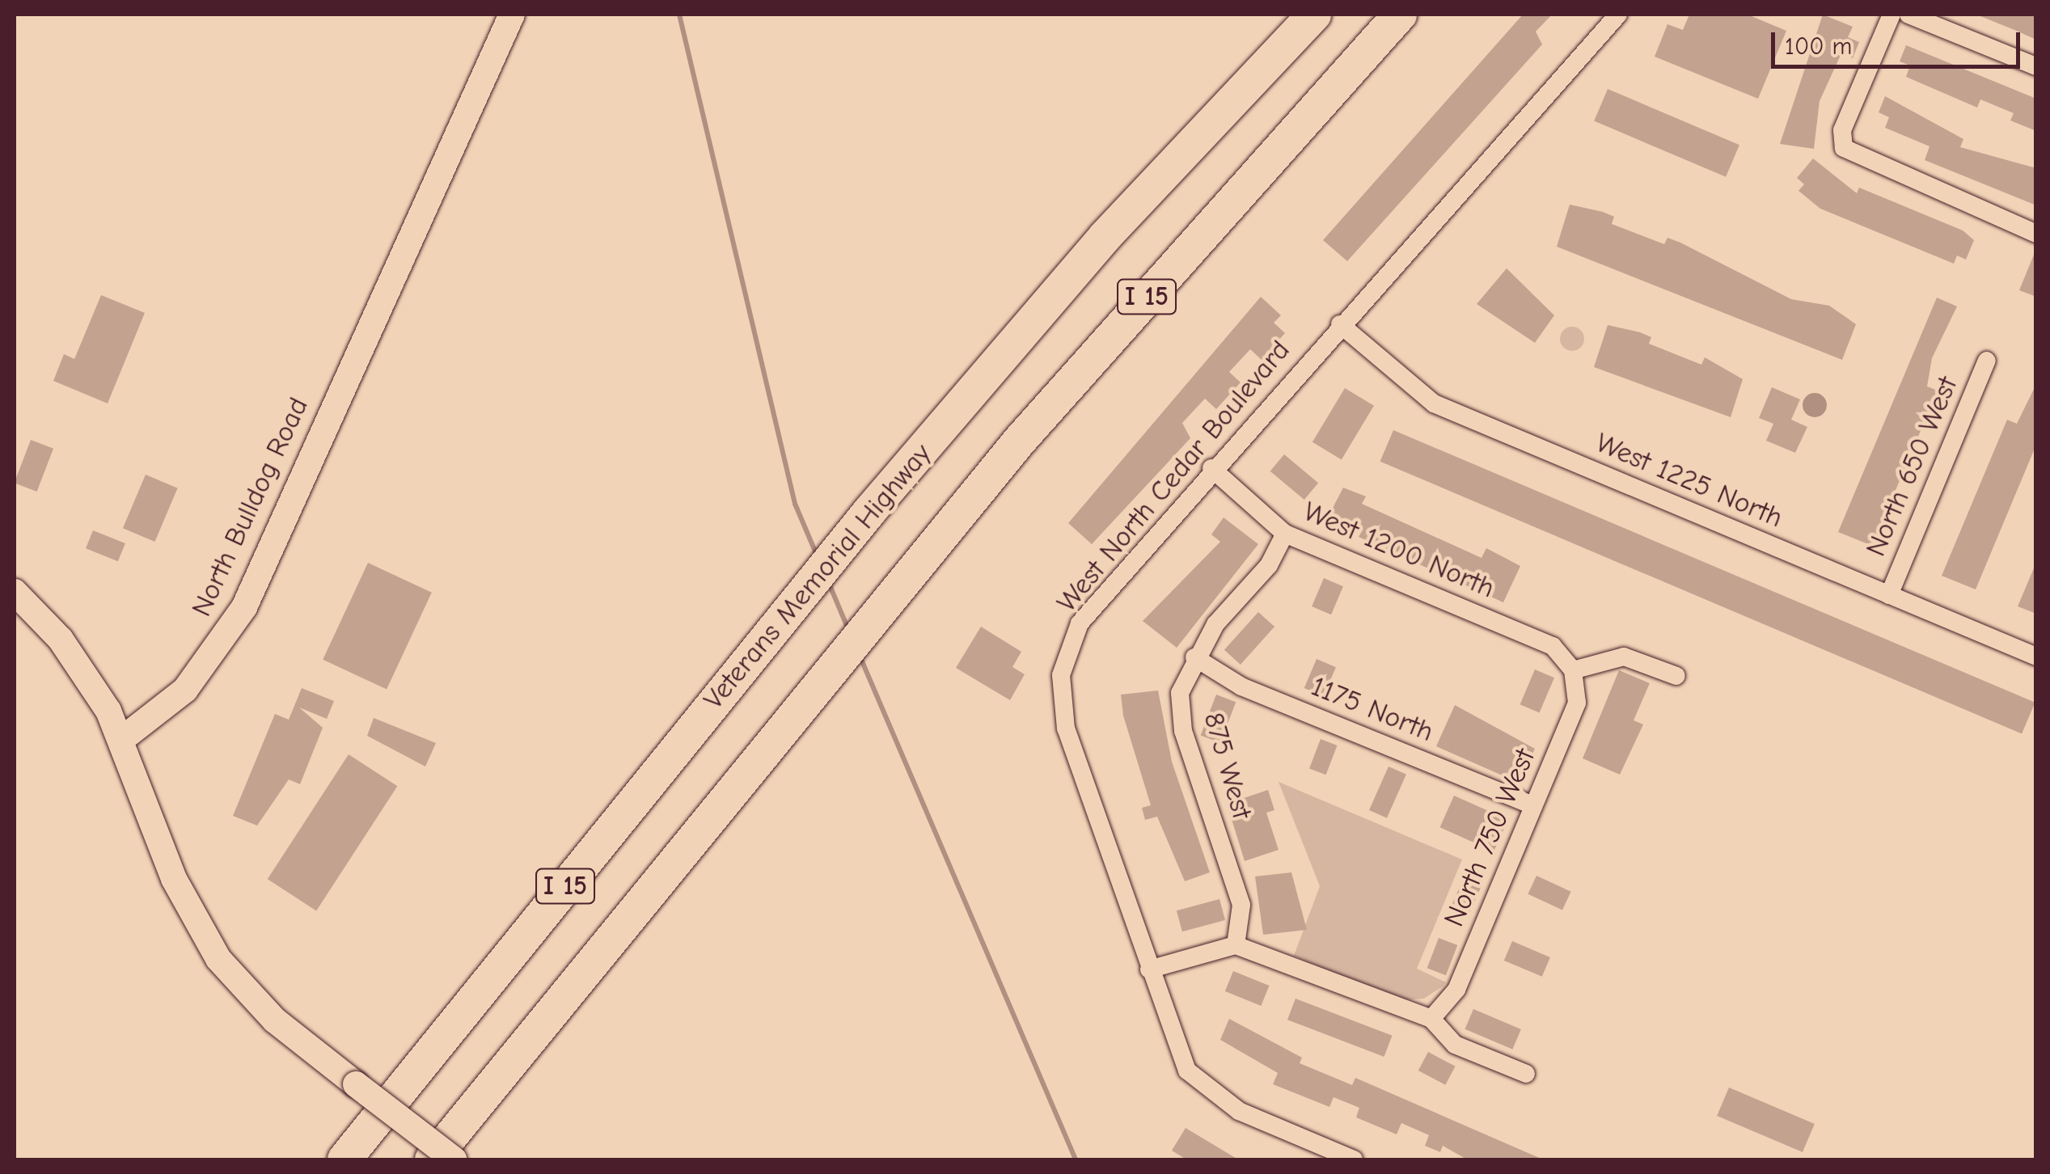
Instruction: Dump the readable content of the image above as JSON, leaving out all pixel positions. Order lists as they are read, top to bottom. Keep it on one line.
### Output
{"streets":{"highway":["I 15","Veterans Memorial Highway"],"street":["North 650 West","West North Cedar Boulevard","West 1225 North","North Bulldog Road","West 1200 North","1175 North","875 West","North 750 West"]},"crossings":[["North 650 West","West 1225 North"],["West North Cedar Boulevard","West 1225 North"],["West North Cedar Boulevard","West 1200 North"],["West 1200 North","875 West"],["West 1200 North","North 750 West"],["1175 North","875 West"],["1175 North","North 750 West"]],"scale_bar":"100 m"}
